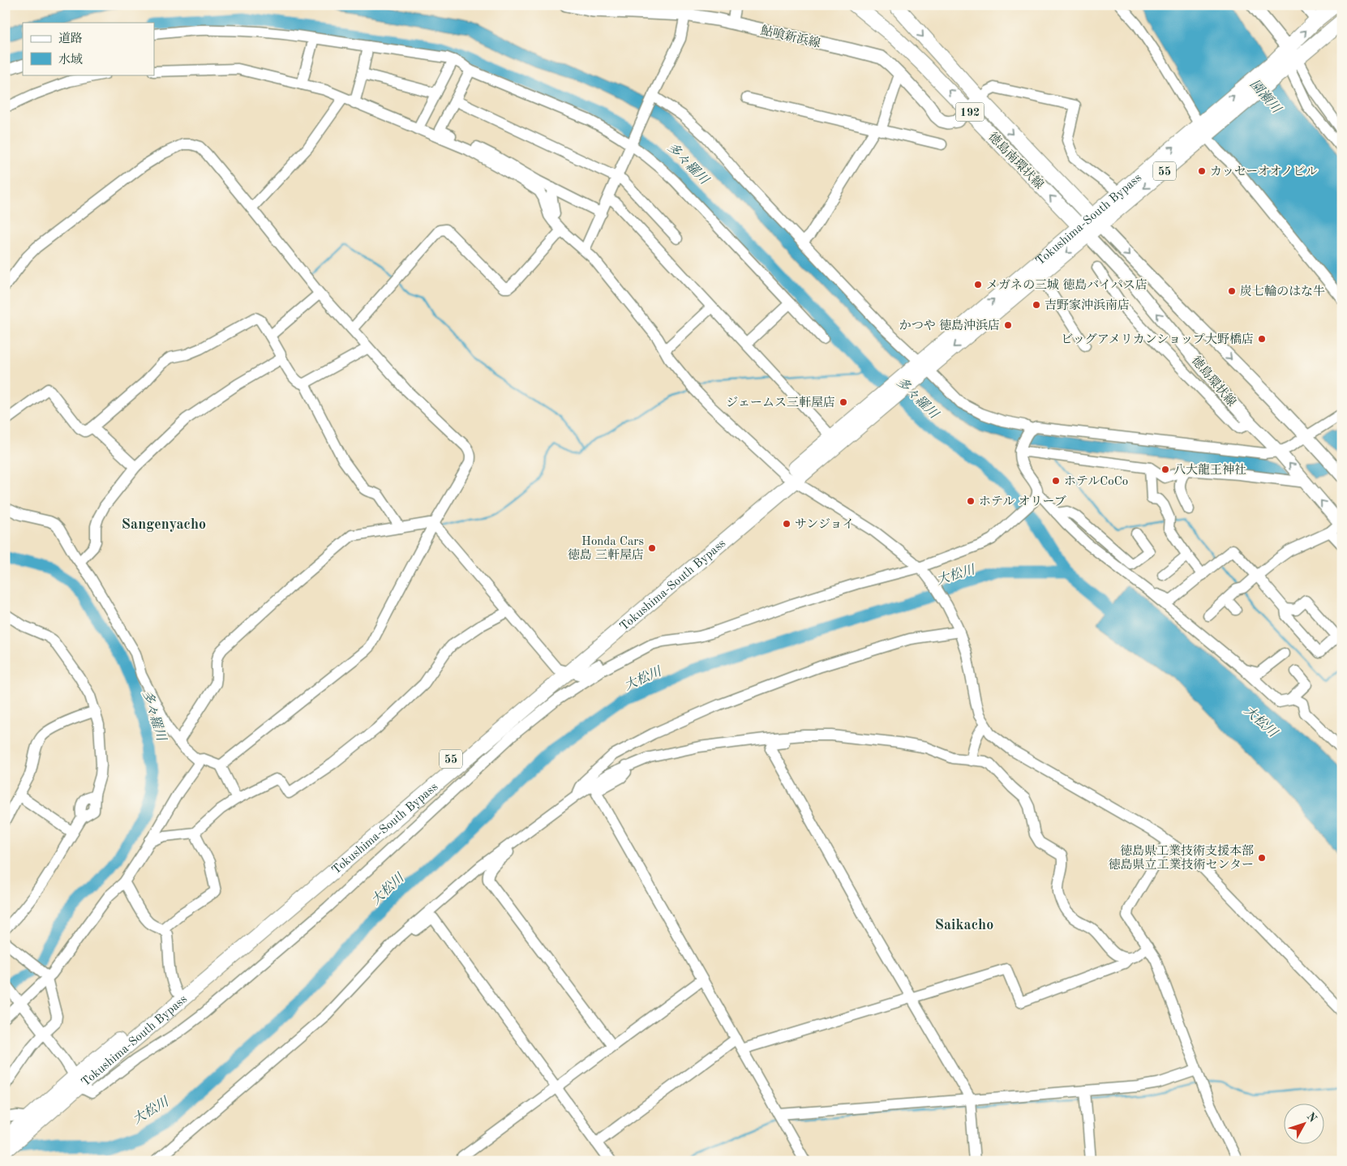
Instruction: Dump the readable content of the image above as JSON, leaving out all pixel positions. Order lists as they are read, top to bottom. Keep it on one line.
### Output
{"streets":{"highway":["192","徳島南環状線","55","Tokushima-South Bypass"],"main road":["鮎喰新浜線","徳島環状線"]},"crossings":[["鮎喰新浜線","徳島南環状線"],["徳島南環状線","Tokushima-South Bypass"],["徳島南環状線","徳島環状線"],["Tokushima-South Bypass","徳島環状線"]],"districts":["Sangenyacho","Saikacho"],"water":["園瀬川","多々羅川","大松川"],"places":["カッセーオオノビル","メガネの三城 徳島バイパス店","炭七輪のはな牛","吉野家沖浜南店","かつや 徳島沖浜店","ビッグアメリカンショップ大野橋店","ジェームス三軒屋店","八大龍王神社","ホテルCoCo","ホテル オリーブ","サンジョイ","Honda Cars 徳島 三軒屋店","徳島県工業技術支援本部 徳島県立工業技術センター"],"legend":["道路","水域"],"north":"top right"}
